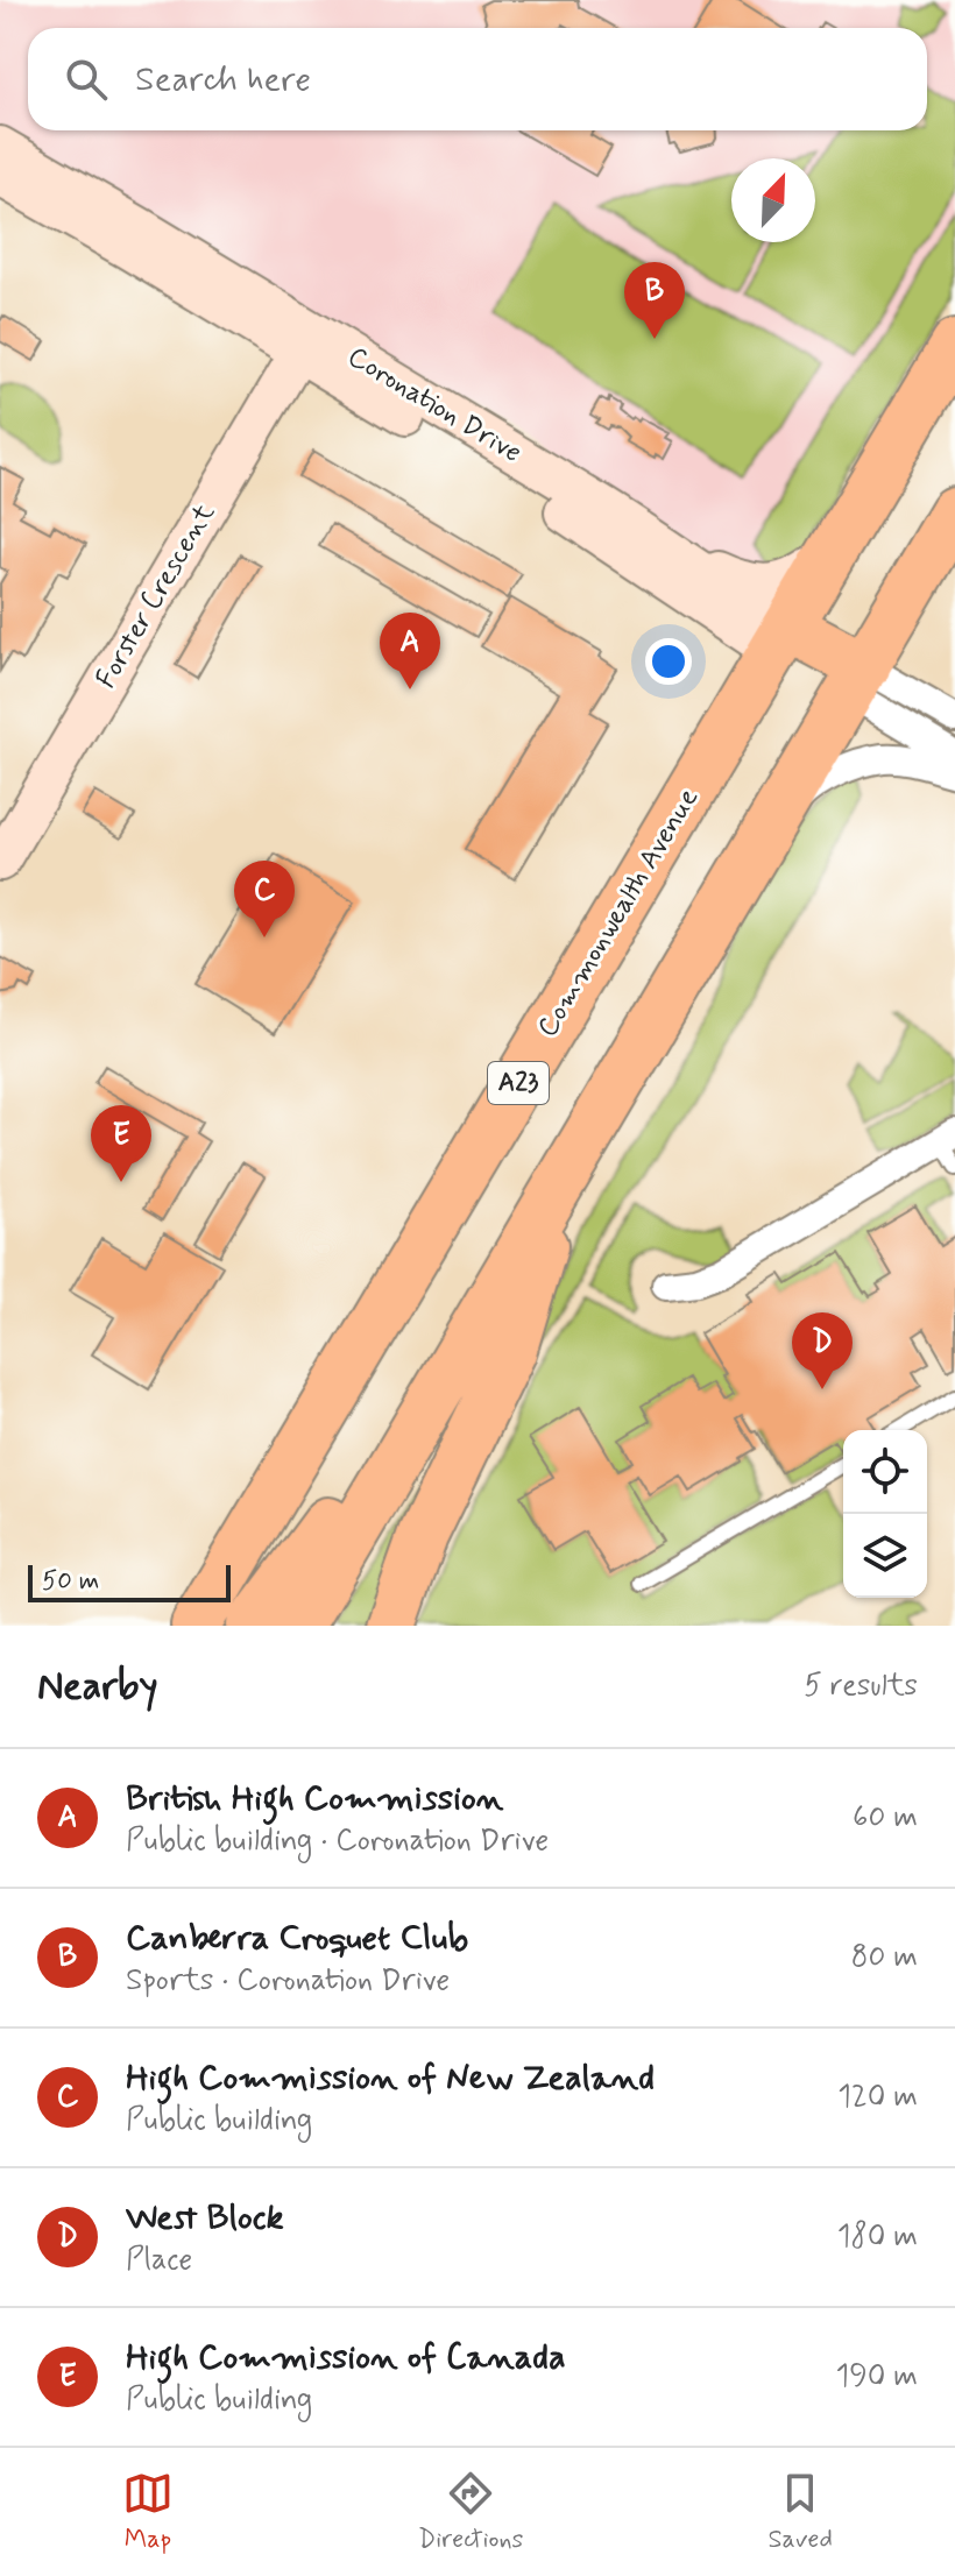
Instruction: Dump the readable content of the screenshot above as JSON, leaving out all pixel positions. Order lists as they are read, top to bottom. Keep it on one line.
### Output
{"streets":{"highway":["Coronation Drive","Commonwealth Avenue","A23"],"street":["Forster Crescent"]},"crossings":[["Coronation Drive","Forster Crescent"],["Coronation Drive","Commonwealth Avenue"]],"scale_bar":"50 m","north":"top right","page":{"search":"Search here","pins":["B","A","C","E","D"],"scale":"50 m","heading":["Nearby","5 results"],"list":[{"mark":"A","name":"British High Commission","note":"Public building · Coronation Drive","value":"60 m"},{"mark":"B","name":"Canberra Croquet Club","note":"Sports · Coronation Drive","value":"80 m"},{"mark":"C","name":"High Commission of New Zealand","note":"Public building","value":"120 m"},{"mark":"D","name":"West Block","note":"Place","value":"180 m"},{"mark":"E","name":"High Commission of Canada","note":"Public building","value":"190 m"}],"nav":["Map","Directions","Saved"]}}
